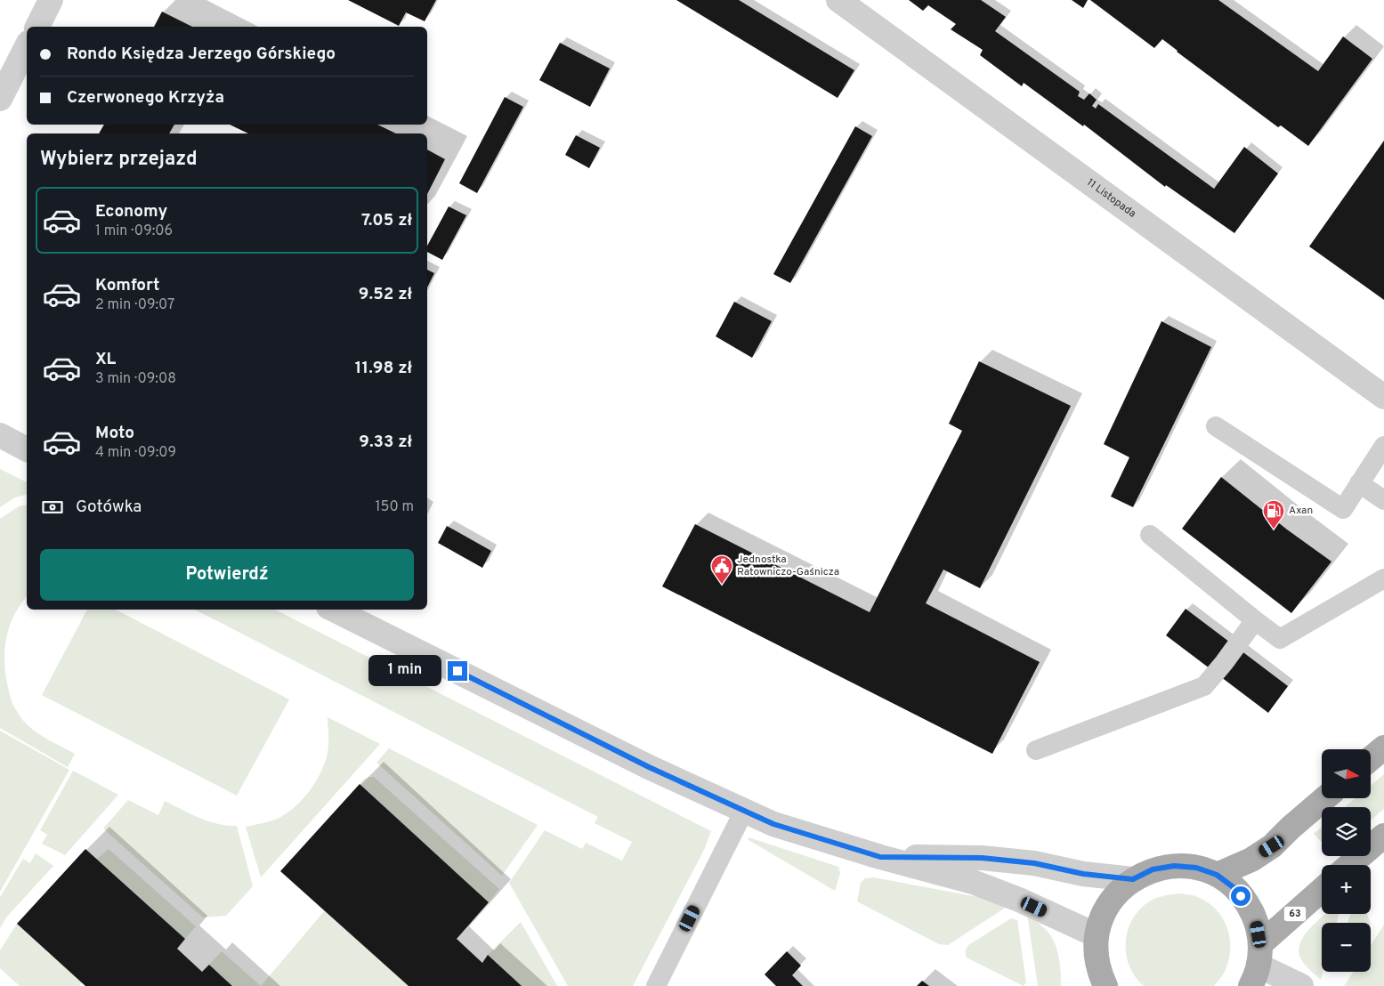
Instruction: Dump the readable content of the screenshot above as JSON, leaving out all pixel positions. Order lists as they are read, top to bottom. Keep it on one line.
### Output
{"streets":{"main road":["63"],"street":["11 Listopada"]},"places":{"fuel station":["Axan"],"public building":["Jednostka Ratowniczo-Gaśnicza"]},"north":"right","page":{"banner":["Rondo Księdza Jerzego Górskiego","Czerwonego Krzyża"],"heading":"Wybierz przejazd","list":[{"name":"Economy","note":"1 min · 09:06","value":"7.05 zł"},{"name":"Komfort","note":"2 min · 09:07","value":"9.52 zł"},{"name":"XL","note":"3 min · 09:08","value":"11.98 zł"},{"name":"Moto","note":"4 min · 09:09","value":"9.33 zł"}],"pay":["Gotówka","150 m"],"buttons":"Potwierdź","bubble":"1 min","map_buttons":["+","−"]}}
